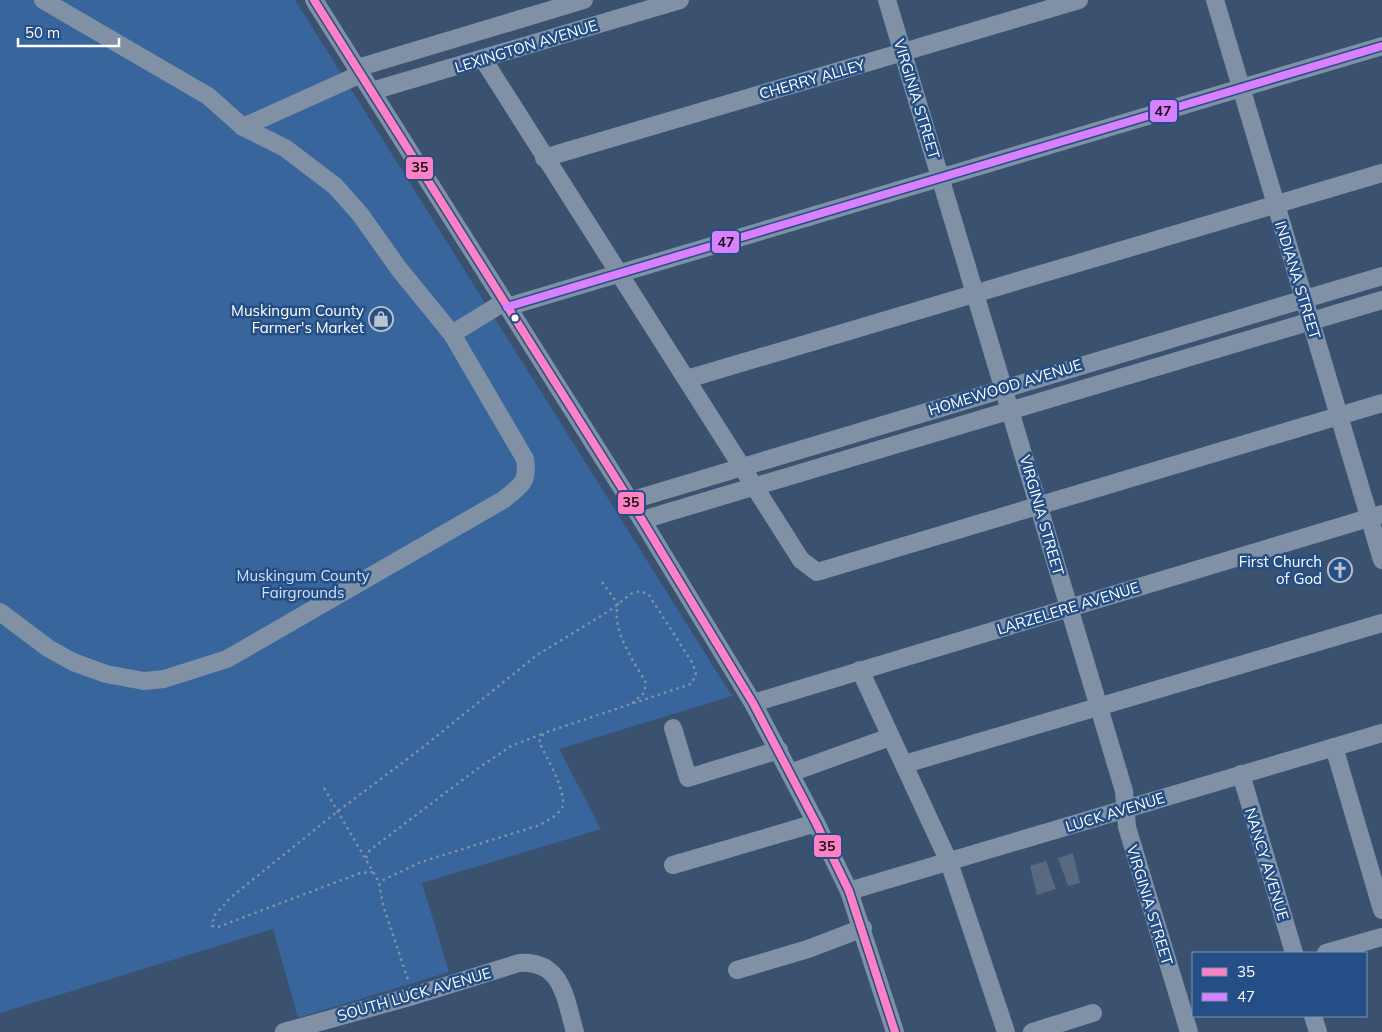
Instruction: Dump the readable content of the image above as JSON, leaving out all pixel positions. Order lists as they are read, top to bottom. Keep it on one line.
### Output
{"streets":{"street":["LEXINGTON AVENUE","CHERRY ALLEY","VIRGINIA STREET","INDIANA STREET","HOMEWOOD AVENUE","LARZELERE AVENUE","LUCK AVENUE","NANCY AVENUE","SOUTH LUCK AVENUE"]},"crossings":[["CHERRY ALLEY","VIRGINIA STREET"],["VIRGINIA STREET","HOMEWOOD AVENUE"],["VIRGINIA STREET","LARZELERE AVENUE"],["VIRGINIA STREET","LUCK AVENUE"],["INDIANA STREET","HOMEWOOD AVENUE"],["INDIANA STREET","LARZELERE AVENUE"],["LUCK AVENUE","NANCY AVENUE"]],"parks":["Muskingum County Fairgrounds"],"places":{"shop":["Muskingum County Farmer's Market"],"church":["First Church of God"]},"lines":["transit line 35","transit line 47"],"legend":["35","47"],"scale_bar":"50 m"}
